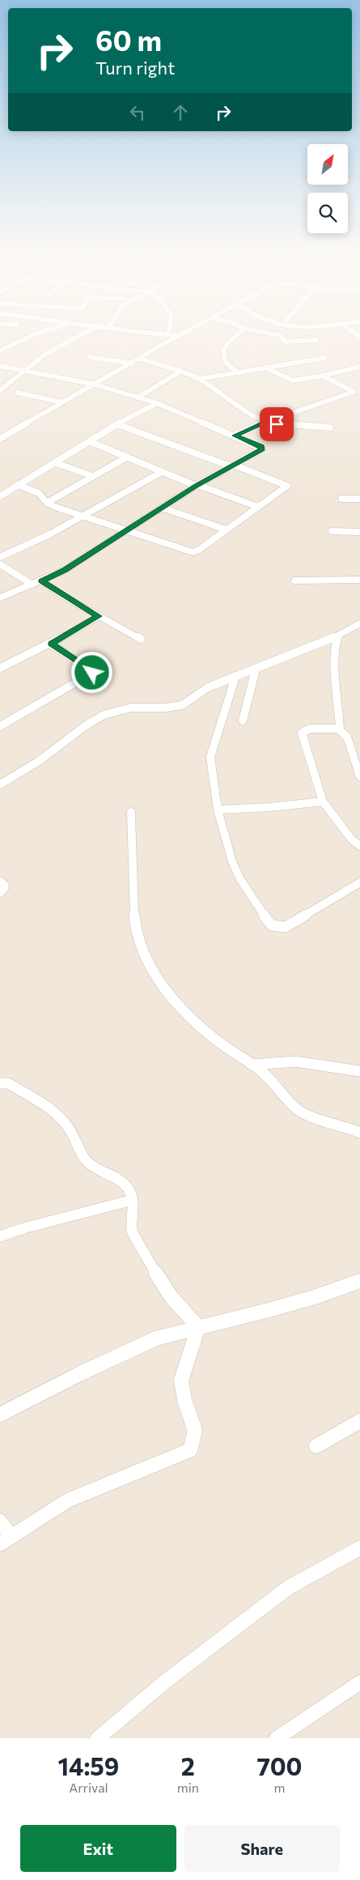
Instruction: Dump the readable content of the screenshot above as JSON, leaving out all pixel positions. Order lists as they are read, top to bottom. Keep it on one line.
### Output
{"north":"top right","page":{"turn":["60 m","Turn right"],"eta":["14:59","Arrival","2","min","700","m"],"buttons":["Exit","Share"]}}
